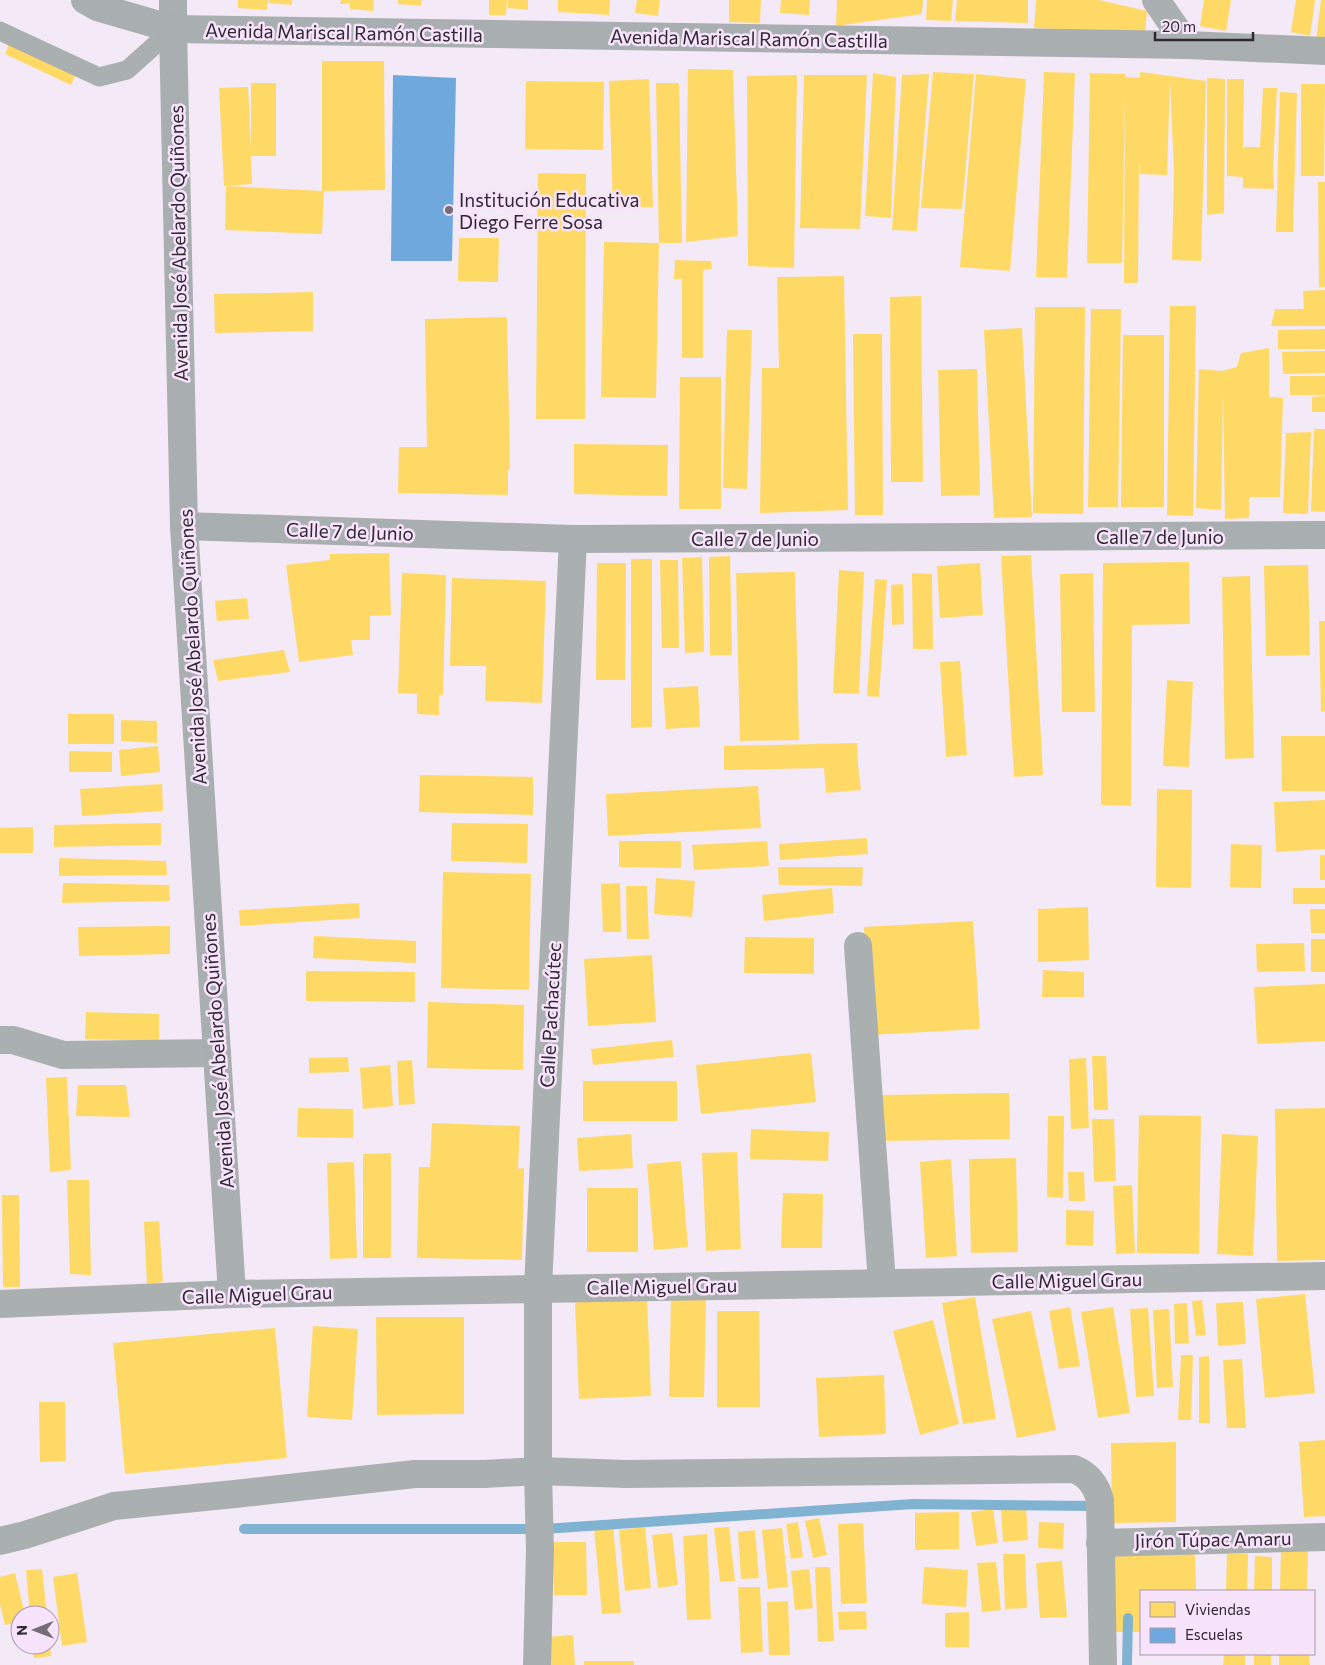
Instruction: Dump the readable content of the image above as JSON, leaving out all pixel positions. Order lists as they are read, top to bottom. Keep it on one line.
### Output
{"streets":{"street":["Avenida Mariscal Ramón Castilla","Avenida José Abelardo Quiñones","Calle 7 de Junio","Calle Pachacútec","Calle Miguel Grau","Jirón Túpac Amaru"]},"crossings":[["Avenida Mariscal Ramón Castilla","Avenida José Abelardo Quiñones"],["Avenida José Abelardo Quiñones","Calle 7 de Junio"],["Avenida José Abelardo Quiñones","Calle Miguel Grau"],["Calle 7 de Junio","Calle Pachacútec"],["Calle Pachacútec","Calle Miguel Grau"]],"places":["Institución Educativa Diego Ferre Sosa"],"legend":["Viviendas","Escuelas"],"scale_bar":"20 m","north":"left"}
